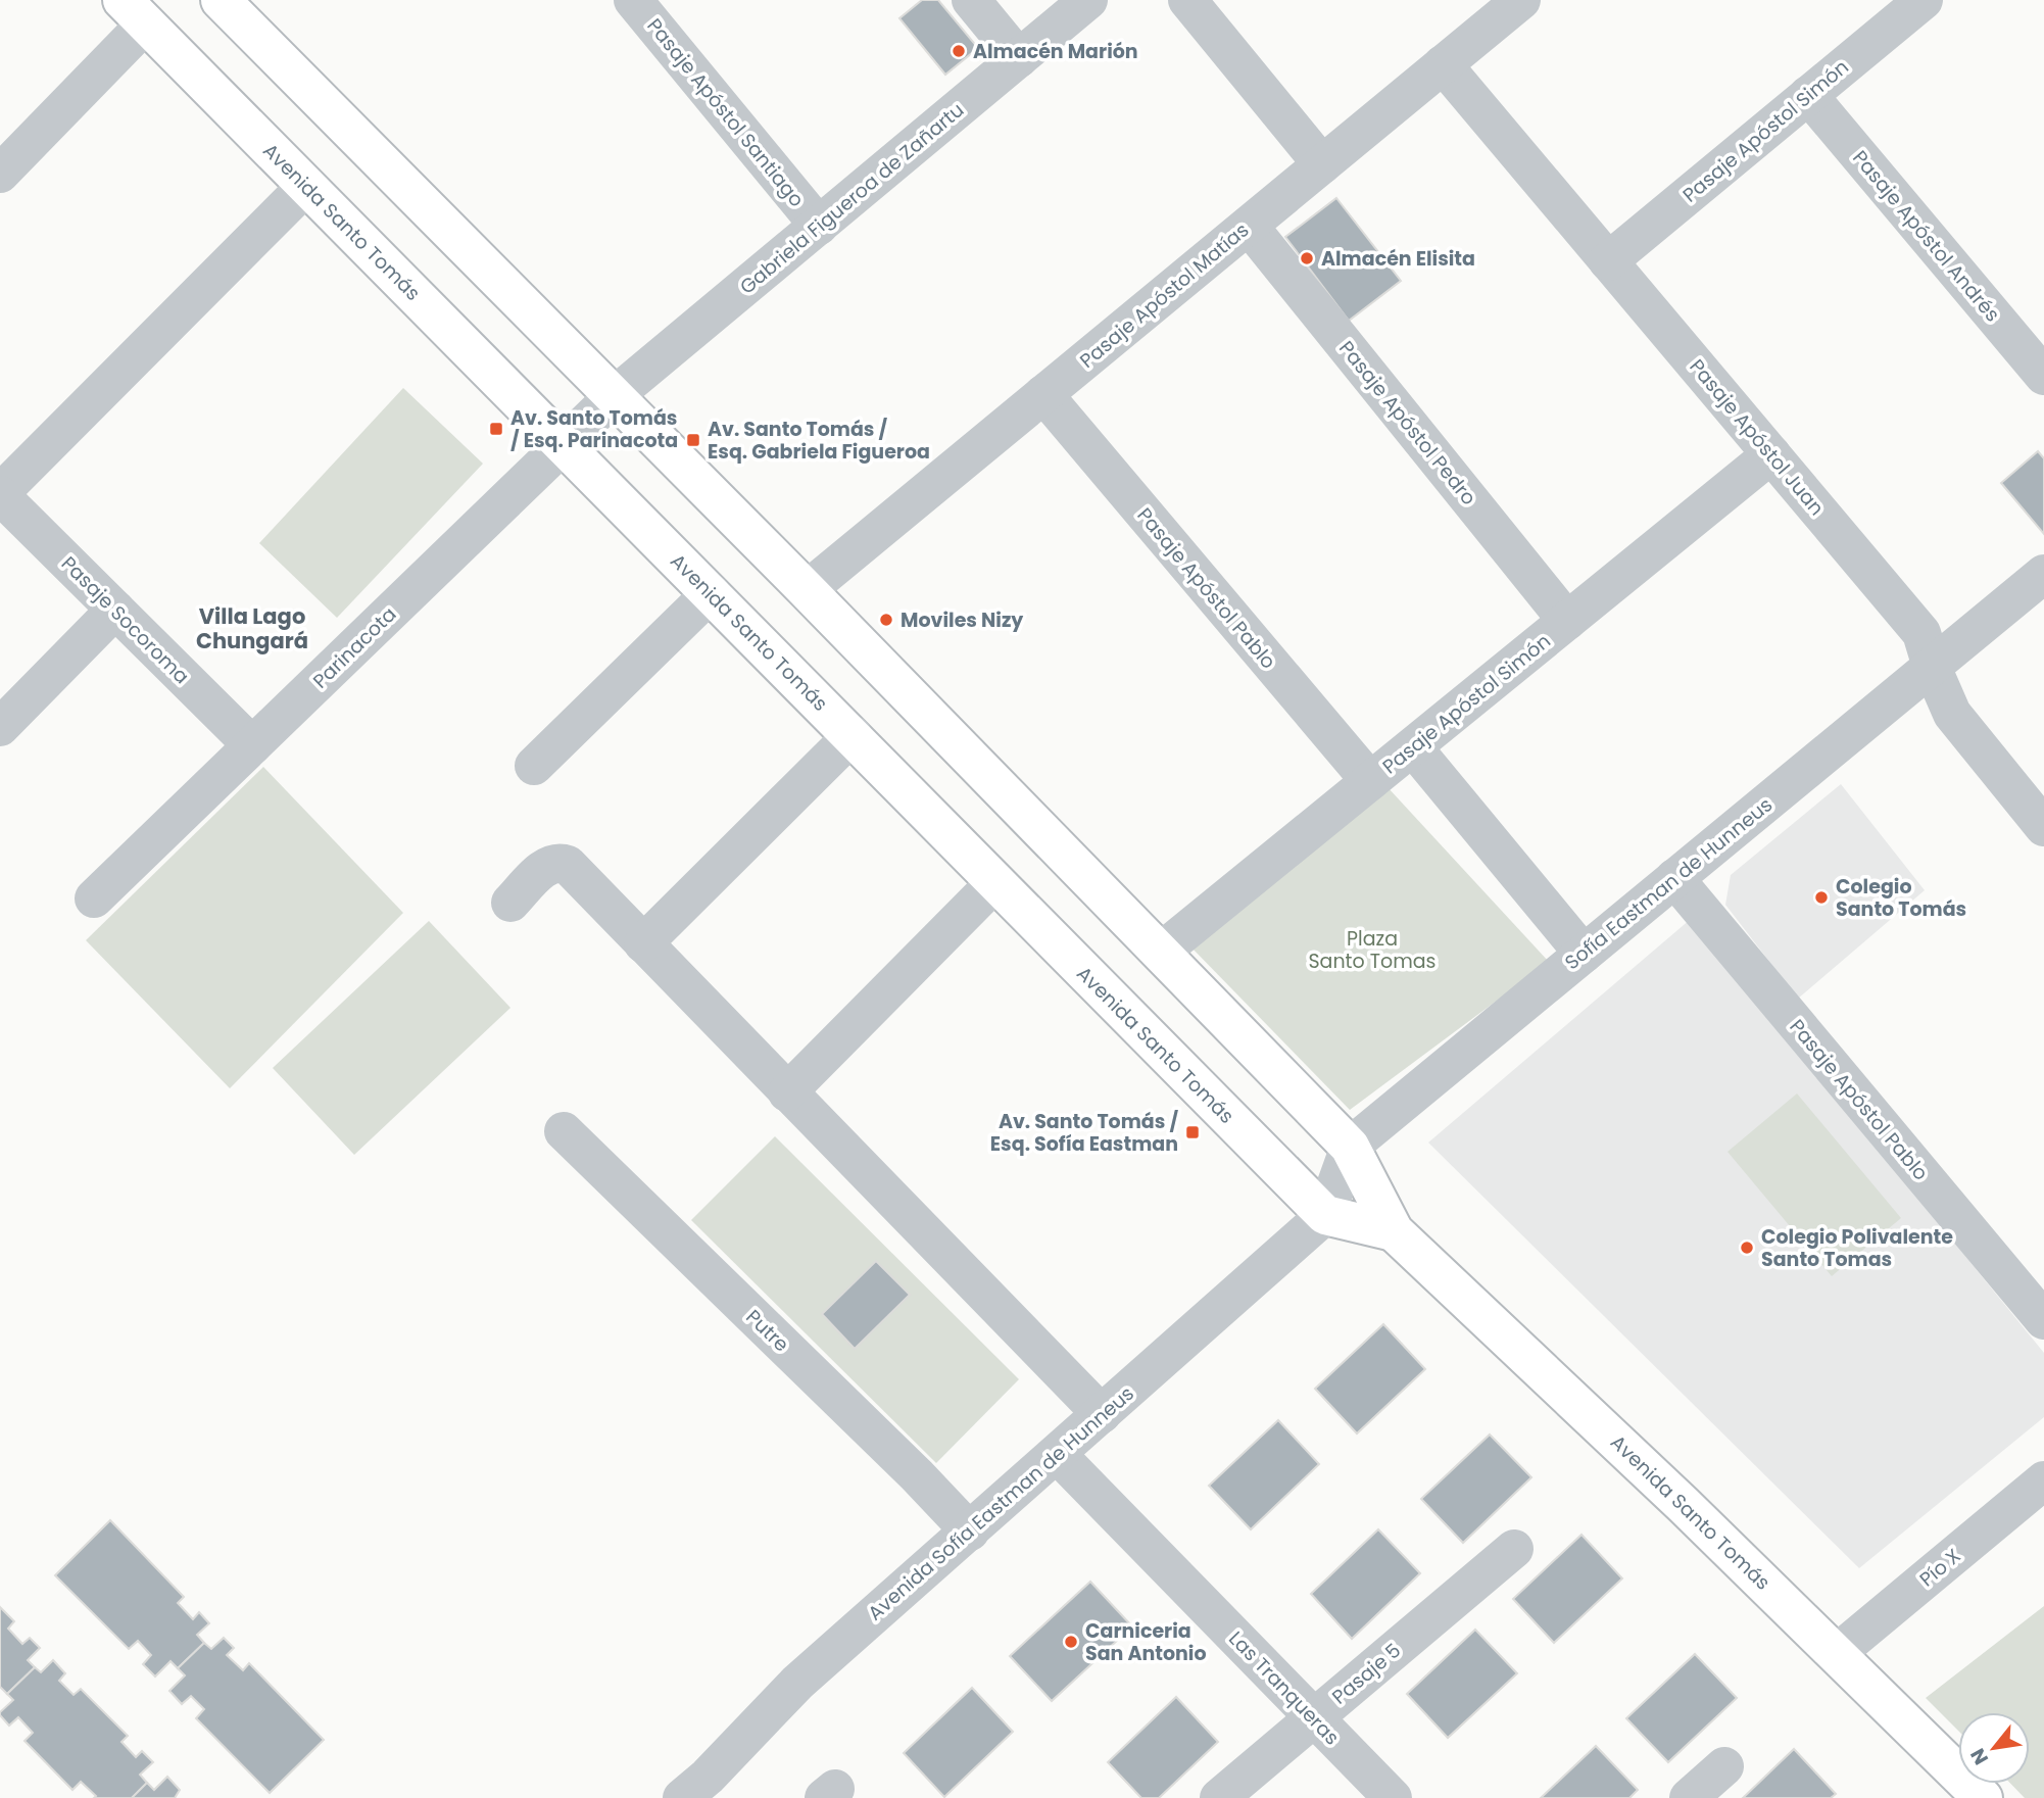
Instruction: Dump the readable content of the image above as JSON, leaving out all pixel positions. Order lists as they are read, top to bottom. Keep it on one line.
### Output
{"streets":{"main road":["Avenida Santo Tomás"],"street":["Pasaje Apóstol Santiago","Pasaje Apóstol Simón","Gabriela Figueroa de Zañartu","Pasaje Apóstol Andrés","Pasaje Apóstol Matías","Pasaje Apóstol Pedro","Pasaje Apóstol Juan","Pasaje Apóstol Pablo","Pasaje Socoroma","Parinacota","Sofía Eastman de Hunneus","Putre","Avenida Sofía Eastman de Hunneus","Pío X","Pasaje 5","Las Tranqueras"]},"crossings":[["Pasaje Apóstol Santiago","Gabriela Figueroa de Zañartu"],["Pasaje Apóstol Simón","Avenida Santo Tomás"],["Pasaje Apóstol Simón","Pasaje Apóstol Andrés"],["Pasaje Apóstol Simón","Pasaje Apóstol Pedro"],["Pasaje Apóstol Simón","Pasaje Apóstol Juan"],["Pasaje Apóstol Simón","Pasaje Apóstol Pablo"],["Gabriela Figueroa de Zañartu","Avenida Santo Tomás"],["Gabriela Figueroa de Zañartu","Parinacota"],["Avenida Santo Tomás","Pasaje Apóstol Matías"],["Avenida Santo Tomás","Parinacota"],["Avenida Santo Tomás","Sofía Eastman de Hunneus"],["Avenida Santo Tomás","Avenida Sofía Eastman de Hunneus"],["Avenida Santo Tomás","Pío X"],["Pasaje Apóstol Matías","Pasaje Apóstol Pedro"],["Pasaje Apóstol Matías","Pasaje Apóstol Juan"],["Pasaje Apóstol Matías","Pasaje Apóstol Pablo"],["Pasaje Apóstol Juan","Sofía Eastman de Hunneus"],["Pasaje Apóstol Pablo","Sofía Eastman de Hunneus"],["Pasaje Socoroma","Parinacota"],["Putre","Avenida Sofía Eastman de Hunneus"],["Avenida Sofía Eastman de Hunneus","Las Tranqueras"],["Pasaje 5","Las Tranqueras"]],"districts":["Villa Lago Chungará"],"parks":["Plaza Santo Tomas"],"places":{"other":["Almacén Marión","Almacén Elisita","Moviles Nizy","Colegio Santo Tomás","Colegio Polivalente Santo Tomas","Carniceria San Antonio"],"transit":["Av. Santo Tomás / Esq. Parinacota","Av. Santo Tomás / Esq. Gabriela Figueroa","Av. Santo Tomás / Esq. Sofía Eastman"]},"north":"bottom left"}
